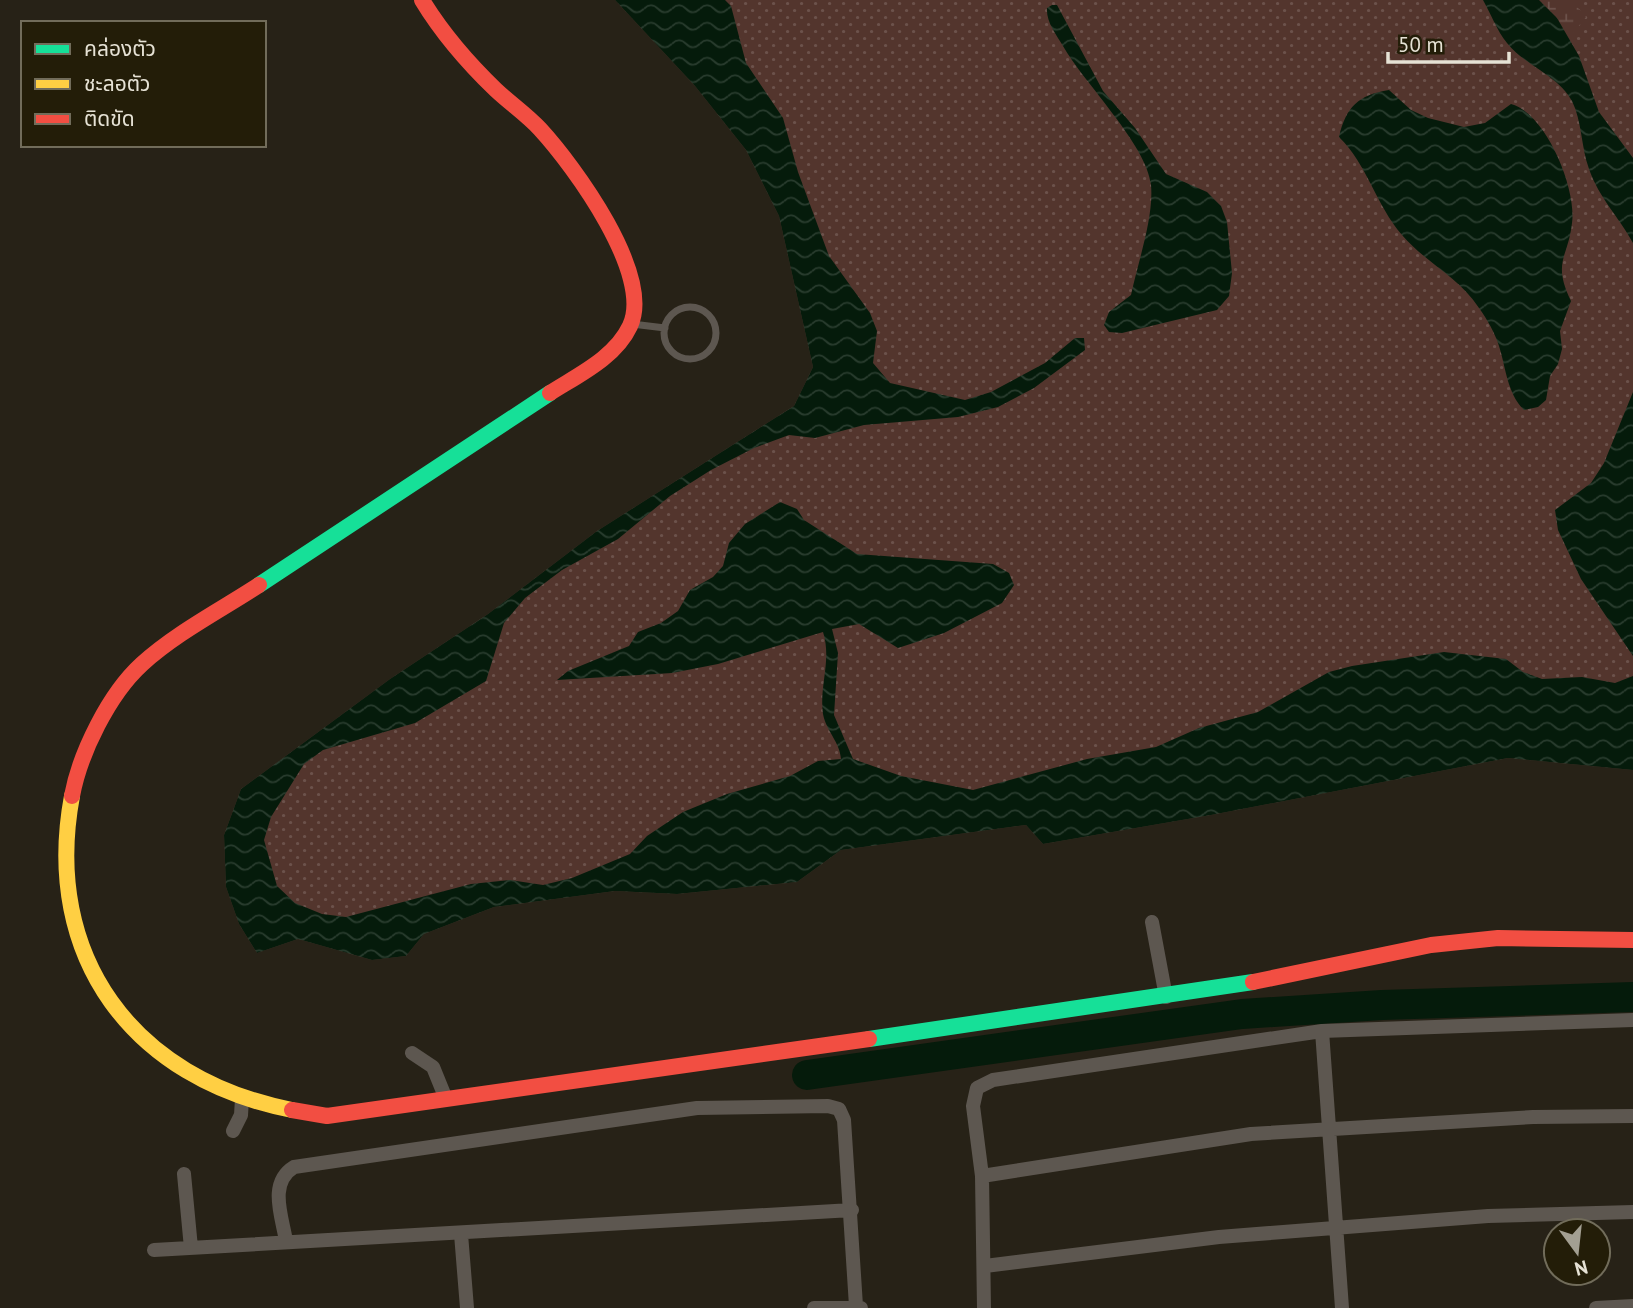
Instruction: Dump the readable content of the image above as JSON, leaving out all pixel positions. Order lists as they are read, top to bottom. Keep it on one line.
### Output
{"legend":["คล่องตัว","ชะลอตัว","ติดขัด"],"scale_bar":"50 m","north":"bottom"}
